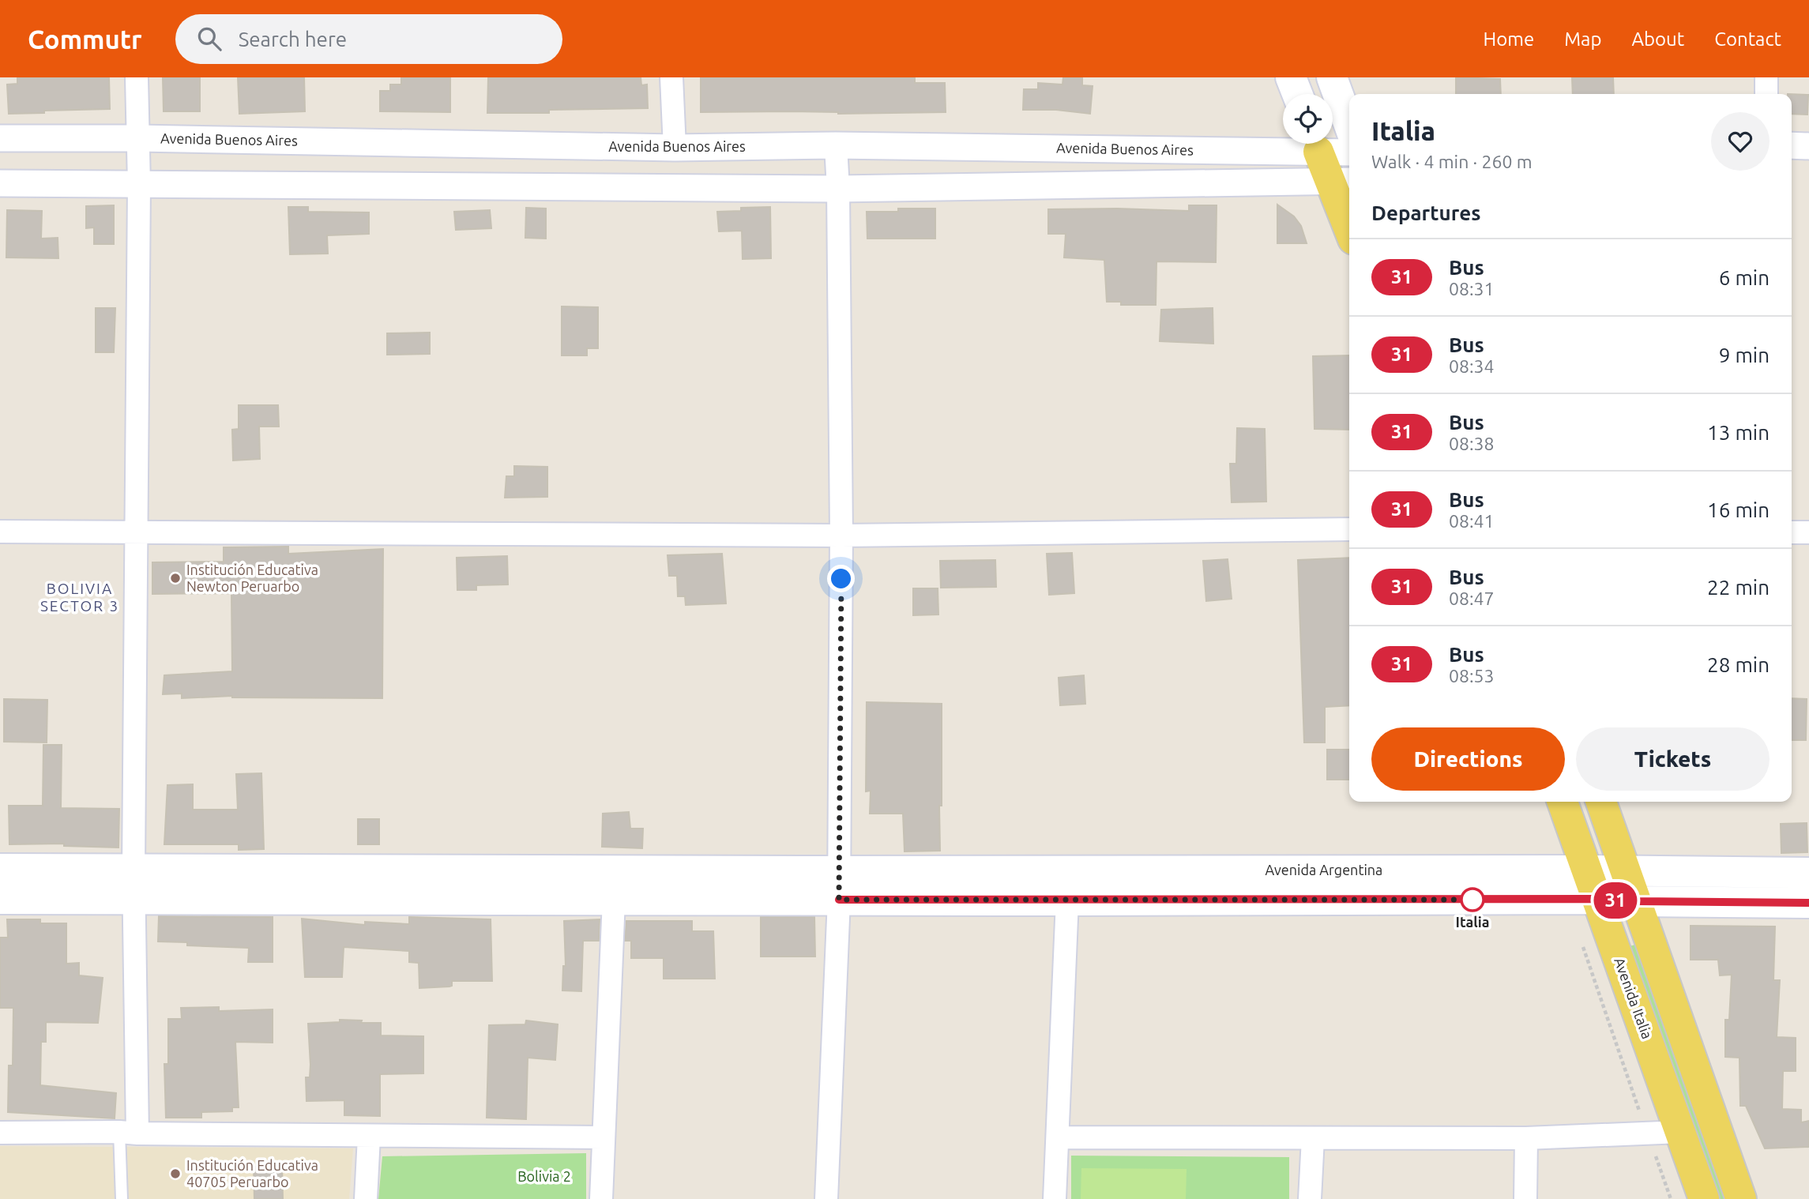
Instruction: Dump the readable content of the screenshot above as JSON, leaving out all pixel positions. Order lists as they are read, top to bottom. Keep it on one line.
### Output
{"streets":{"main road":["Avenida Argentina","Avenida Italia"],"street":["Avenida Buenos Aires"]},"crossings":[["Avenida Argentina","Avenida Italia"]],"districts":["BOLIVIA SECTOR 3"],"parks":["Bolivia 2"],"places":["Institución Educativa Newton Peruarbo","Italia","Institución Educativa 40705 Peruarbo"],"lines":["bus line 31"],"page":{"header":"Commutr","search":"Search here","nav":["Home","Map","About","Contact"],"on_map":"31","heading":[["Italia","Walk · 4 min · 260 m"],"Departures"],"list":[{"mark":"31","name":"Bus","note":"08:31","value":"6 min"},{"mark":"31","name":"Bus","note":"08:34","value":"9 min"},{"mark":"31","name":"Bus","note":"08:38","value":"13 min"},{"mark":"31","name":"Bus","note":"08:41","value":"16 min"},{"mark":"31","name":"Bus","note":"08:47","value":"22 min"},{"mark":"31","name":"Bus","note":"08:53","value":"28 min"}],"buttons":["Directions","Tickets"]}}
